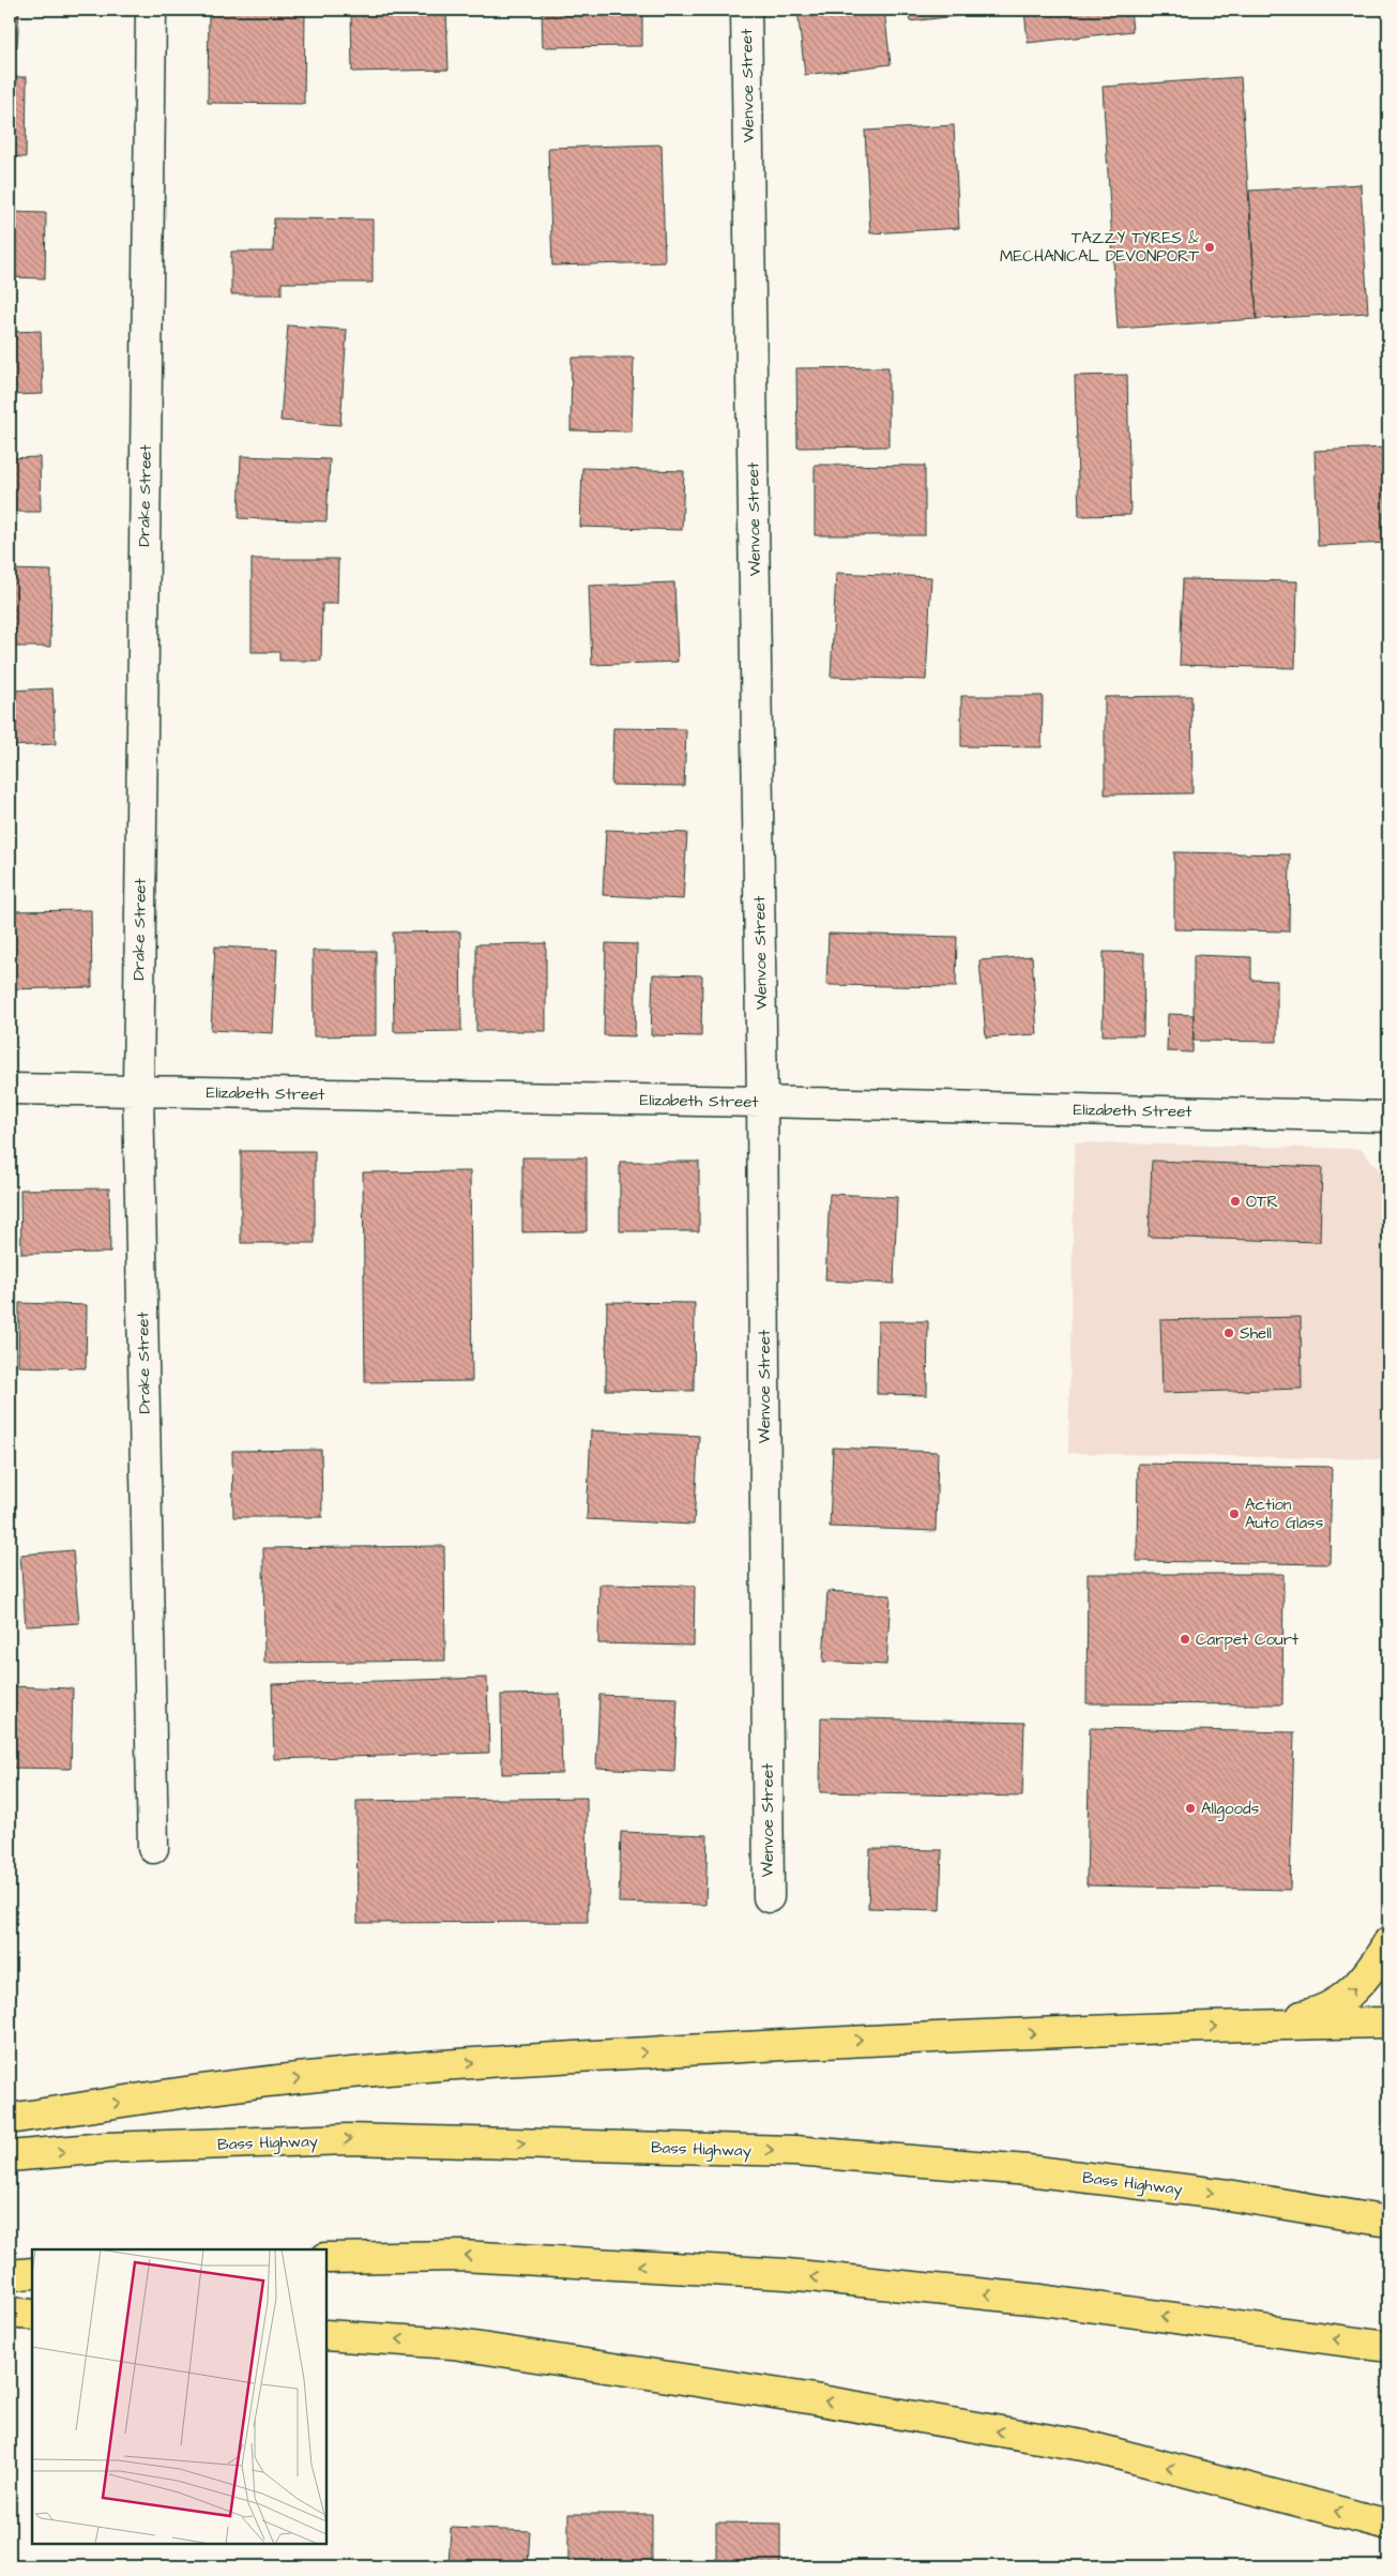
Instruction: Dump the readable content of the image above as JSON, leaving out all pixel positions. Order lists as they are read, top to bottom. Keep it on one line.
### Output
{"streets":{"highway":["Bass Highway"],"street":["Wenvoe Street","Drake Street","Elizabeth Street"]},"crossings":[["Wenvoe Street","Elizabeth Street"],["Drake Street","Elizabeth Street"]],"places":["TAZZY TYRES & MECHANICAL DEVONPORT","OTR","Shell","Action Auto Glass","Carpet Court","Allgoods"]}
